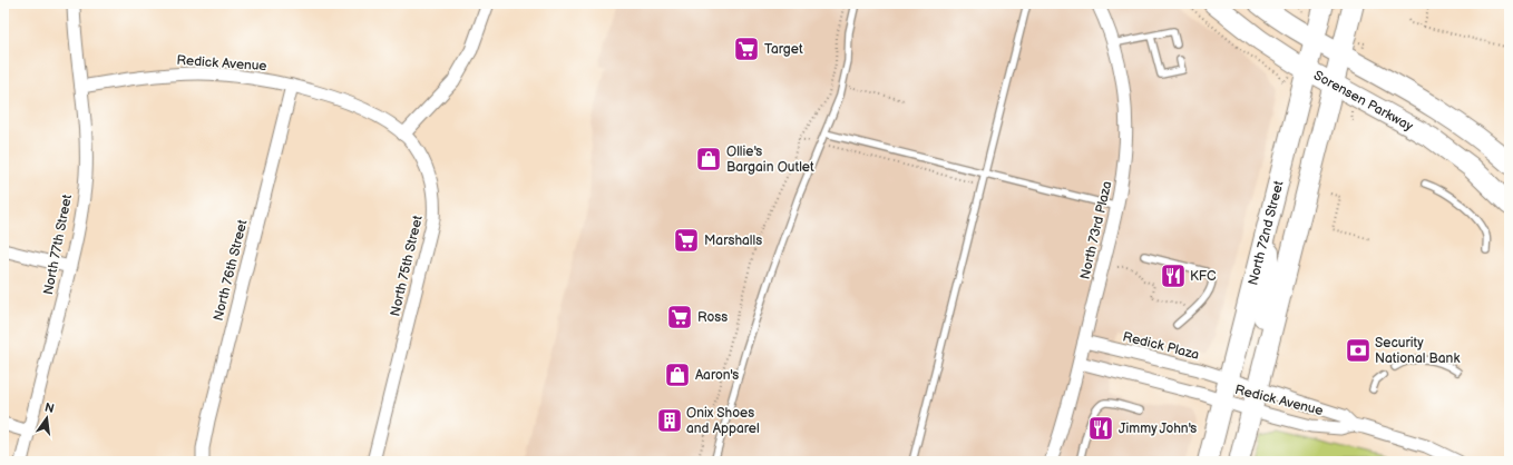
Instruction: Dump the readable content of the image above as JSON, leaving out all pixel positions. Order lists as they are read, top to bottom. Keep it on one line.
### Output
{"streets":{"main road":["Sorensen Parkway","North 72nd Street"],"street":["Redick Avenue","North 73rd Plaza","North 77th Street","North 75th Street","North 76th Street","Redick Plaza"]},"crossings":[["Redick Avenue","North 72nd Street"],["Redick Avenue","North 77th Street"],["Redick Avenue","North 75th Street"],["Redick Avenue","North 76th Street"],["Redick Avenue","Redick Plaza"],["Sorensen Parkway","North 72nd Street"],["North 73rd Plaza","Redick Plaza"],["North 72nd Street","Redick Plaza"]],"places":{"supermarket":["Target","Marshalls","Ross"],"shop":["Ollie's Bargain Outlet","Aaron's"],"restaurant":["KFC","Jimmy John's"],"bank":["Security National Bank"],"building":["Onix Shoes and Apparel"]},"north":"top"}
